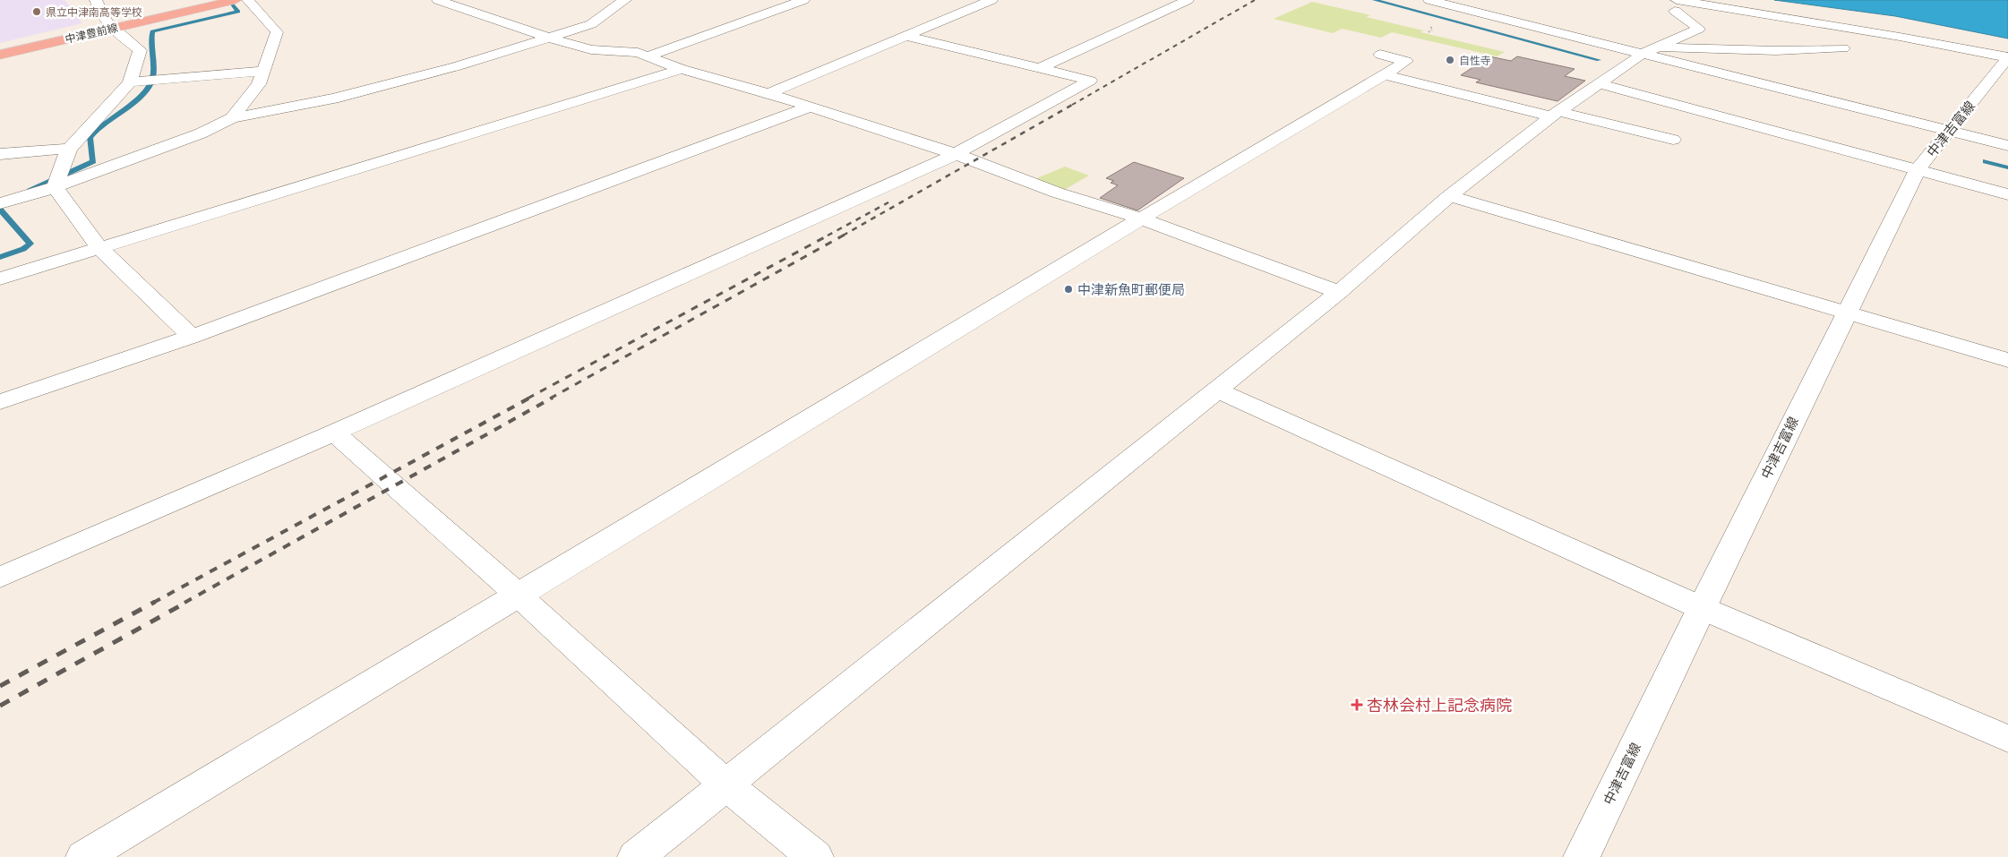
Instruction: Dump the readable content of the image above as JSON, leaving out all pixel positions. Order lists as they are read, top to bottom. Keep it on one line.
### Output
{"streets":{"main road":["中津豊前線"],"street":["中津吉富線"]},"places":{"other":["県立中津南高等学校","自性寺","中津新魚町郵便局"],"health":["杏林会村上記念病院"]}}
